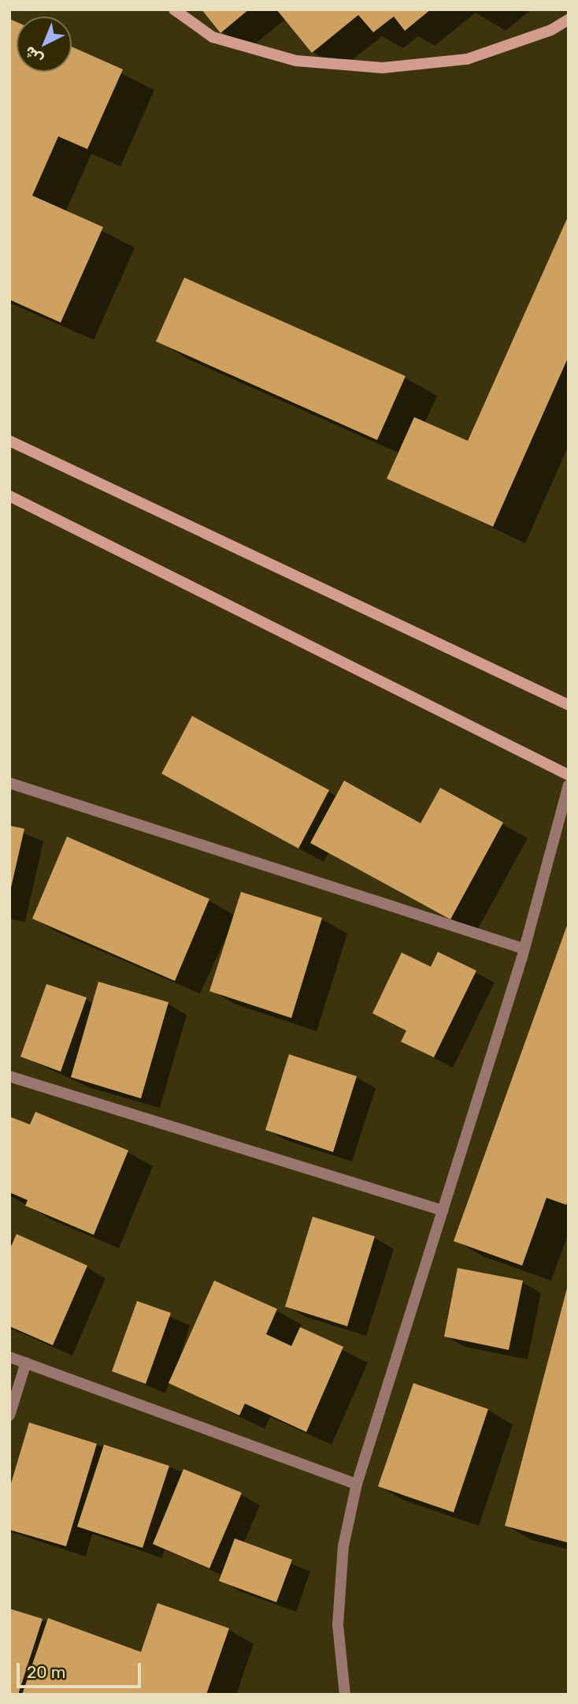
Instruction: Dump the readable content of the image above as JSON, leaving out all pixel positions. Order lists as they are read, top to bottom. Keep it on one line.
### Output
{"scale_bar":"20 m","north":"bottom left"}
